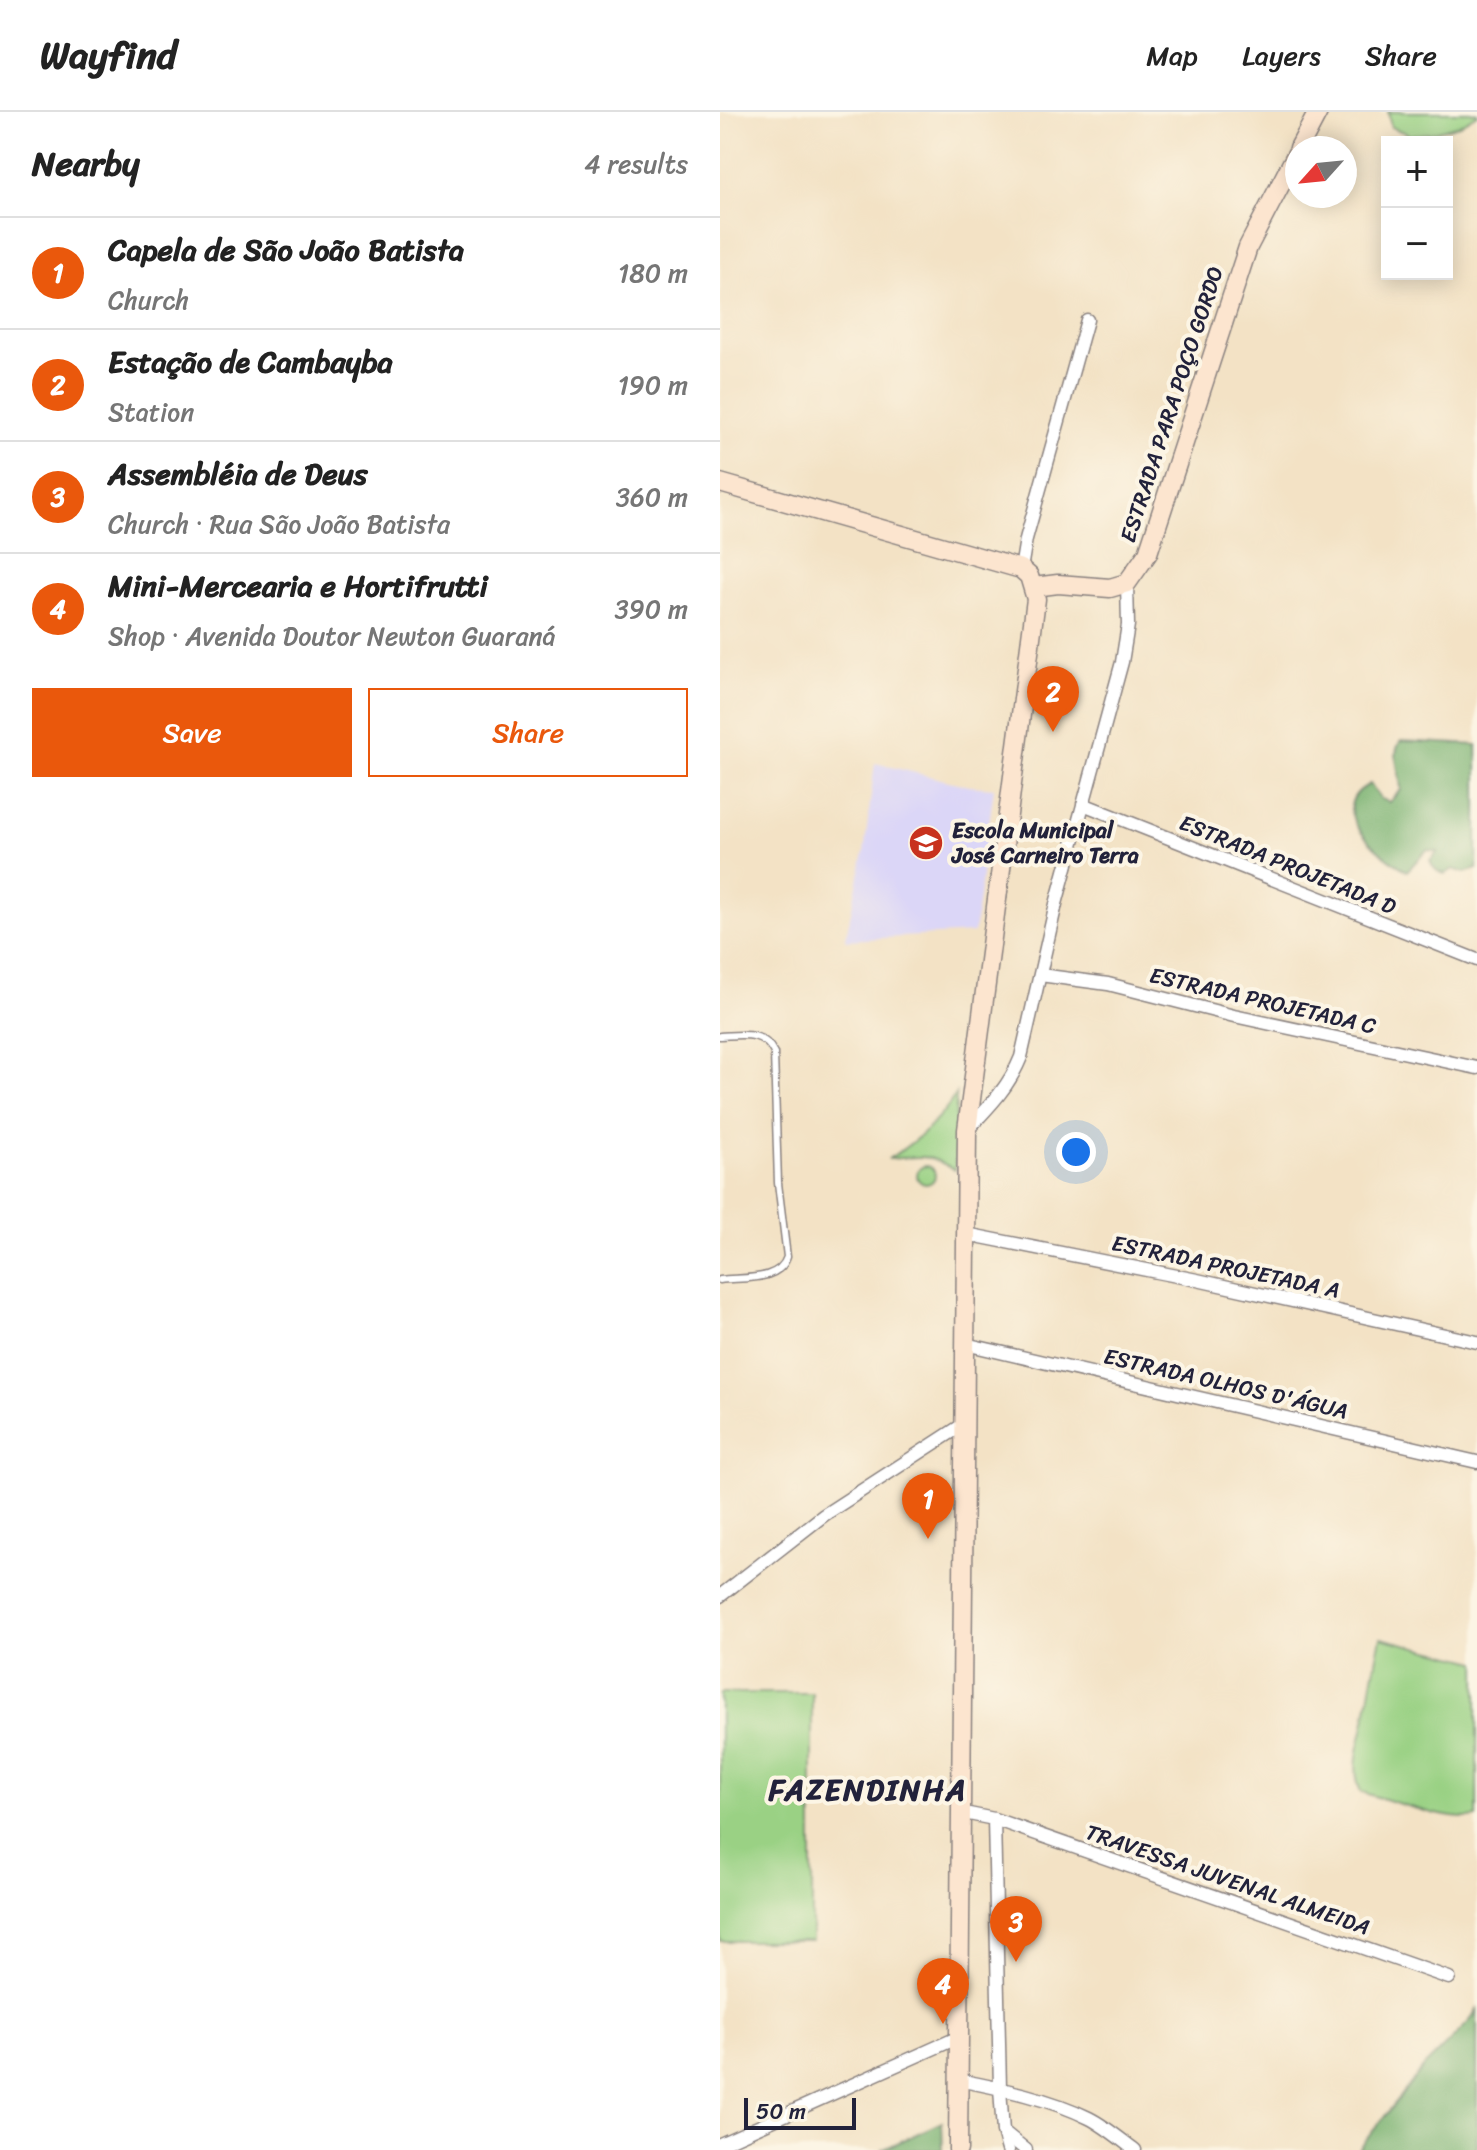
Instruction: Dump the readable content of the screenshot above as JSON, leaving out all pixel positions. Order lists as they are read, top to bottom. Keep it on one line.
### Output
{"streets":{"main road":["ESTRADA PARA POÇO GORDO"],"street":["ESTRADA PROJETADA D","ESTRADA PROJETADA C","ESTRADA PROJETADA A","ESTRADA OLHOS D'ÁGUA","TRAVESSA JUVENAL ALMEIDA"]},"districts":["FAZENDINHA"],"places":{"school or university":["Escola Municipal José Carneiro Terra"]},"scale_bar":"50 m","north":"bottom left","page":{"header":"Wayfind","nav":["Map","Layers","Share"],"heading":["Nearby","4 results"],"map_buttons":["+","−"],"list":[{"mark":"1","name":"Capela de São João Batista","note":"Church","value":"180 m"},{"mark":"2","name":"Estação de Cambayba","note":"Station","value":"190 m"},{"mark":"3","name":"Assembléia de Deus","note":"Church · Rua São João Batista","value":"360 m"},{"mark":"4","name":"Mini-Mercearia e Hortifrutti","note":"Shop · Avenida Doutor Newton Guaraná","value":"390 m"}],"buttons":["Save","Share"],"pins":["2","1","3","4"],"scale":"50 m"}}
